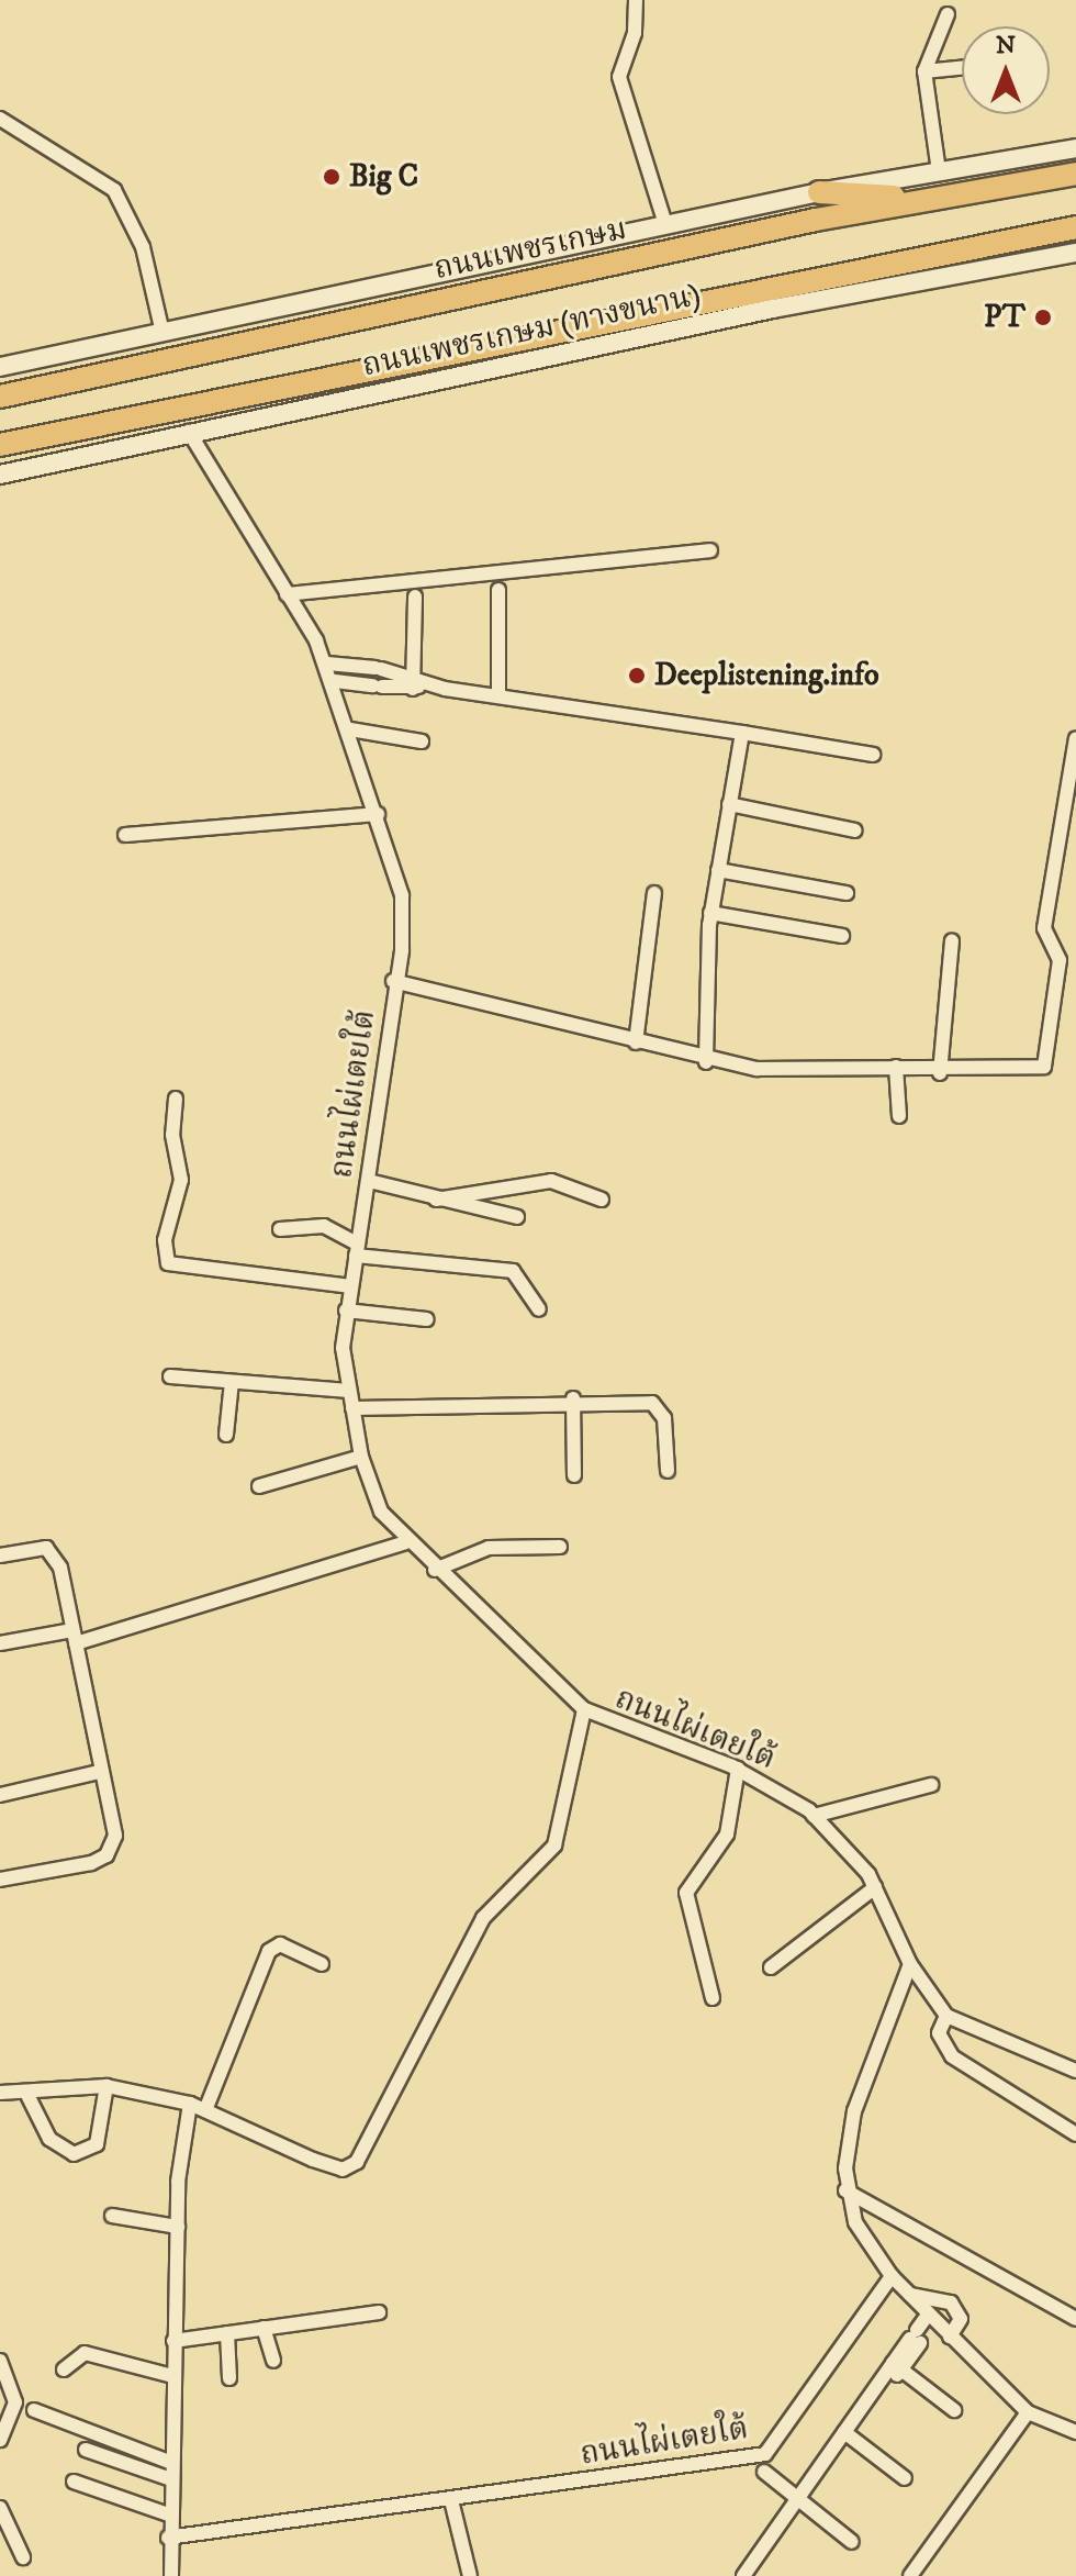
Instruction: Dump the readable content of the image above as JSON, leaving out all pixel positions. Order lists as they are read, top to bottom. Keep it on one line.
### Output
{"streets":{"highway":["ถนนเพชรเกษม"],"main road":["ถนนเพชรเกษม (ทางขนาน)"],"street":["ถนนไผ่เตยใต้"]},"crossings":[["ถนนเพชรเกษม (ทางขนาน)","ถนนไผ่เตยใต้"]],"places":["Big C","PT","Deeplistening.info"],"north":"top"}
